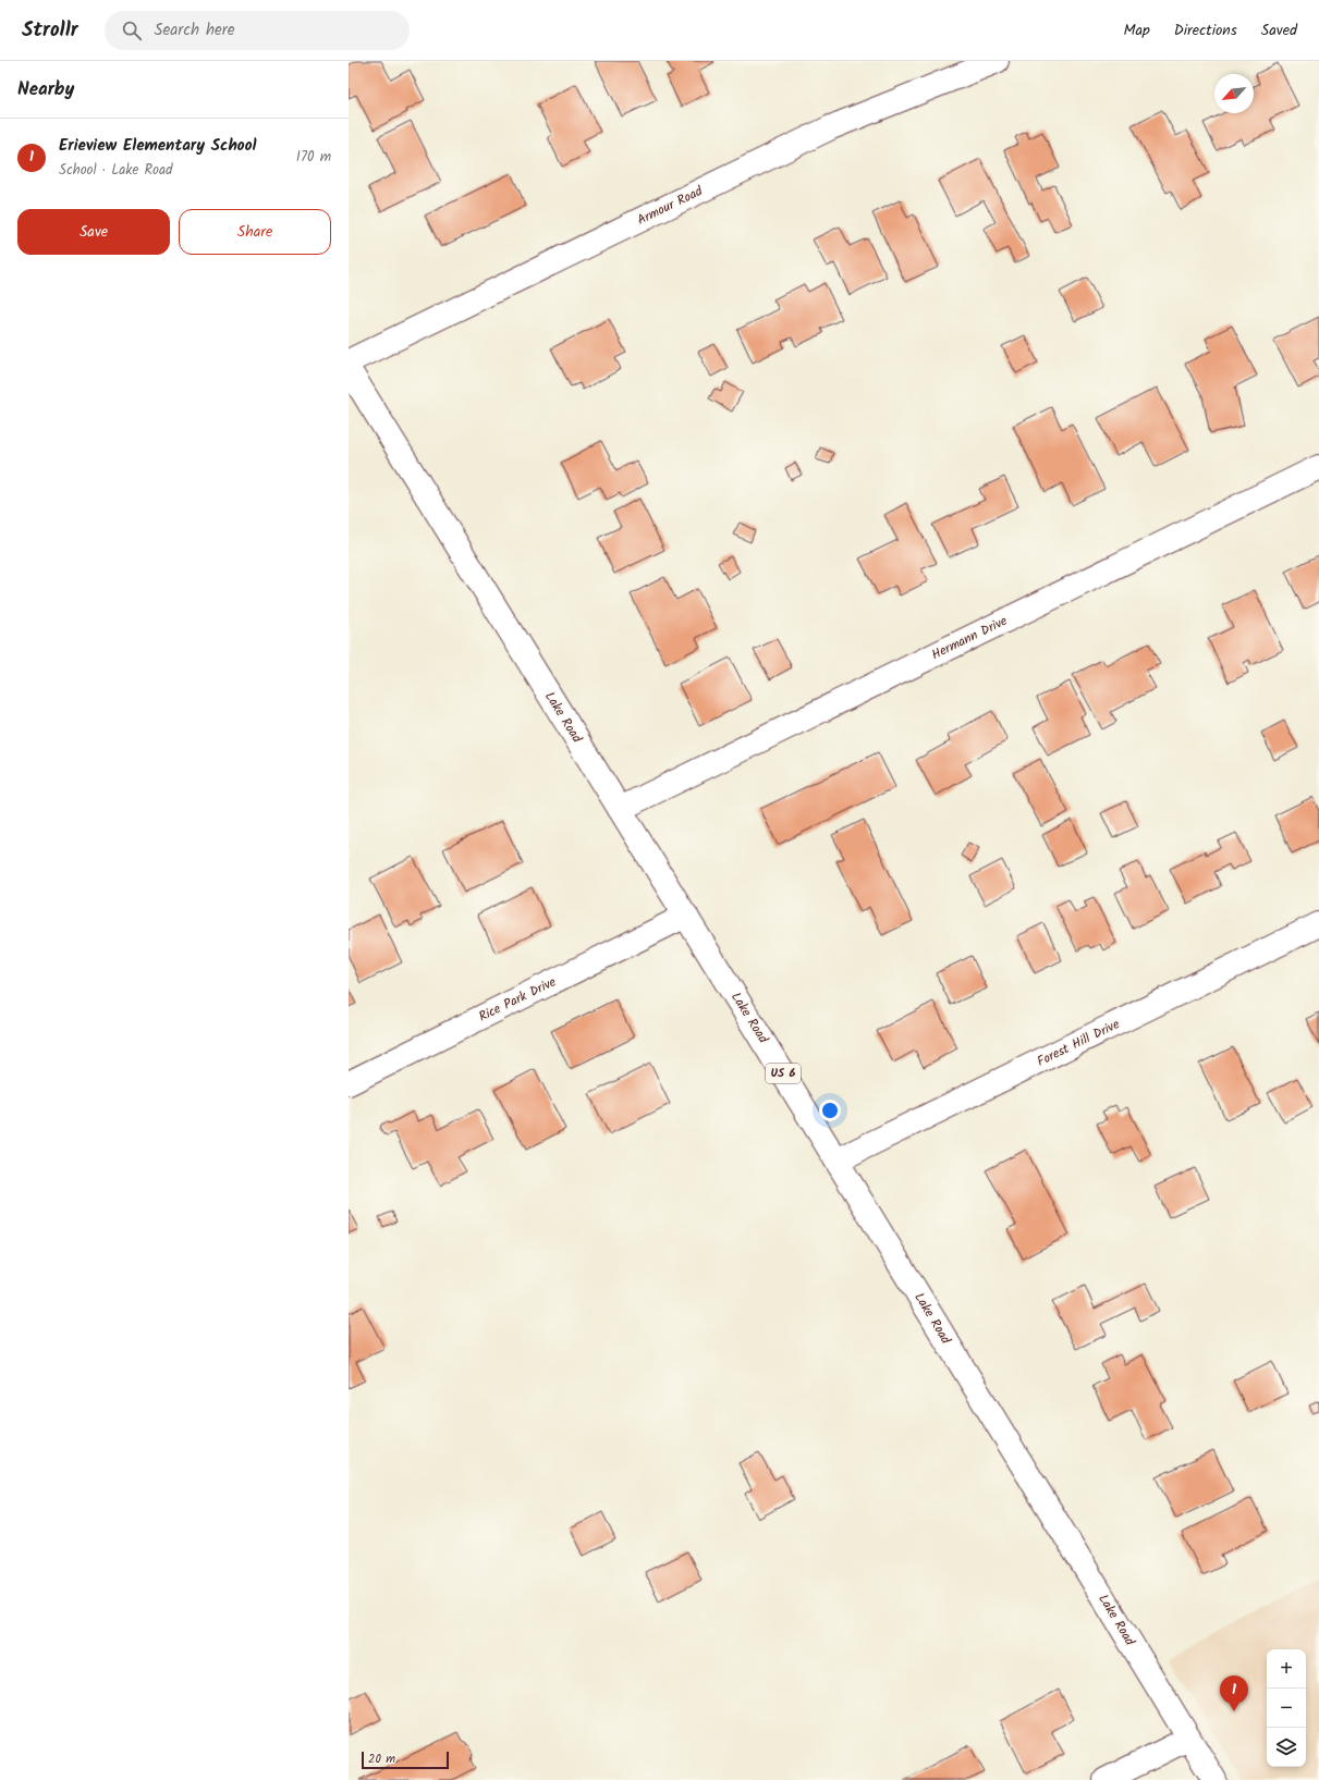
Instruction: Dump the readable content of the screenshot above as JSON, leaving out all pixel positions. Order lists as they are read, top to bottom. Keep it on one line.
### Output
{"streets":{"street":["Armour Road","Hermann Drive","Lake Road","Rice Park Drive","Forest Hill Drive","US 6"]},"crossings":[["Hermann Drive","Lake Road"],["Lake Road","Rice Park Drive"],["Lake Road","Forest Hill Drive"]],"scale_bar":"20 m","north":"bottom left","page":{"header":"Strollr","search":"Search here","nav":["Map","Directions","Saved"],"heading":"Nearby","list":[{"mark":"1","name":"Erieview Elementary School","note":"School · Lake Road","value":"170 m"}],"buttons":["Save","Share"],"map_buttons":["+","−"],"pins":"1","scale":"20 m"}}
